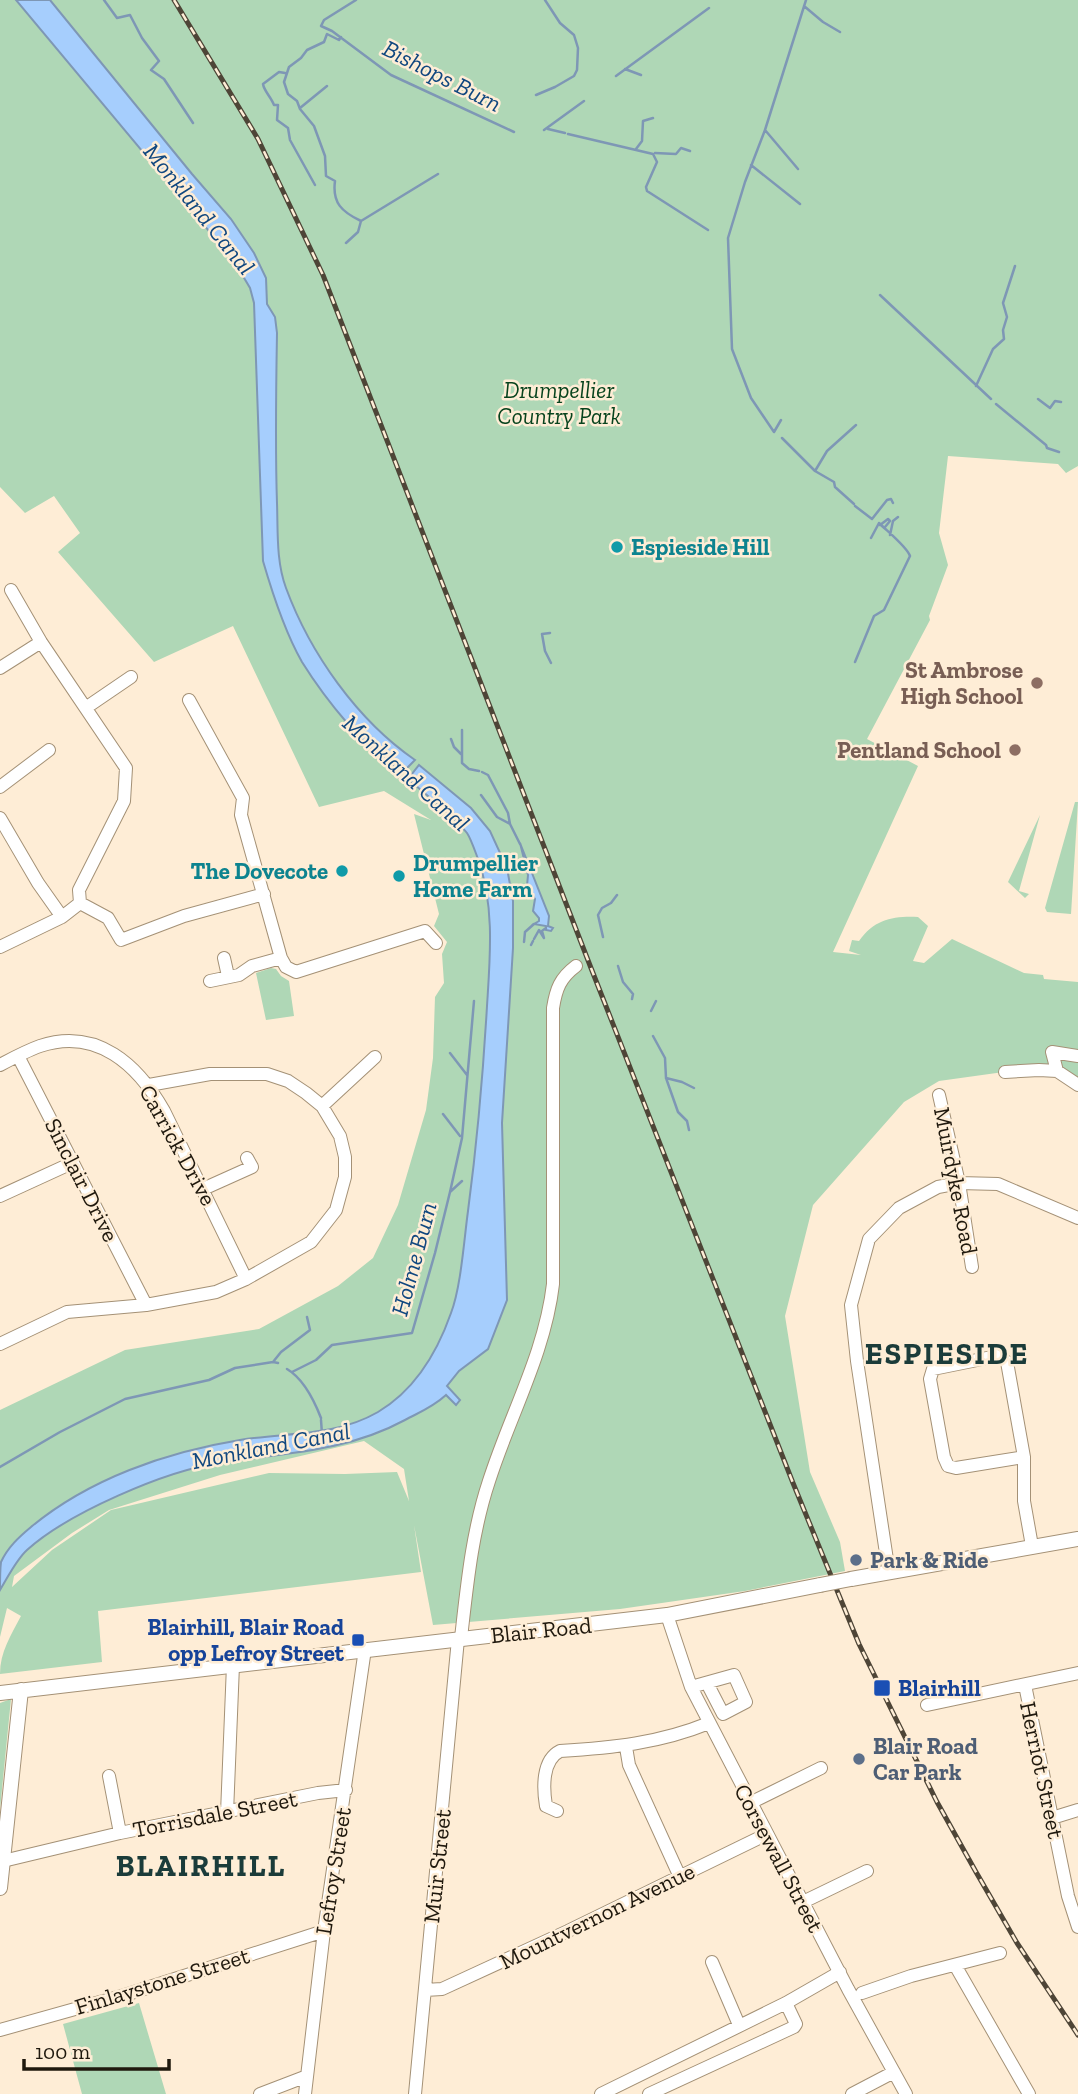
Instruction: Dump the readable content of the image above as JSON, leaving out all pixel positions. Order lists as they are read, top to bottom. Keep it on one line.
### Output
{"streets":{"street":["Carrick Drive","Sinclair Drive","Muirdyke Road","Blair Road","Herriot Street","Torrisdale Street","Corsewall Street","Muir Street","Lefroy Street","Mountvernon Avenue","Finlaystone Street"]},"crossings":[["Carrick Drive","Sinclair Drive"],["Blair Road","Corsewall Street"],["Blair Road","Muir Street"],["Blair Road","Lefroy Street"],["Torrisdale Street","Lefroy Street"],["Corsewall Street","Mountvernon Avenue"],["Muir Street","Mountvernon Avenue"],["Lefroy Street","Finlaystone Street"]],"districts":["ESPIESIDE","BLAIRHILL"],"water":["Bishops Burn","Monkland Canal","Holme Burn"],"parks":["Drumpellier Country Park"],"places":{"other":["Espieside Hill","St Ambrose High School","Pentland School","The Dovecote","Drumpellier Home Farm","Park & Ride","Blair Road Car Park"],"transit":["Blairhill, Blair Road opp Lefroy Street","Blairhill"]},"scale_bar":"100 m"}
